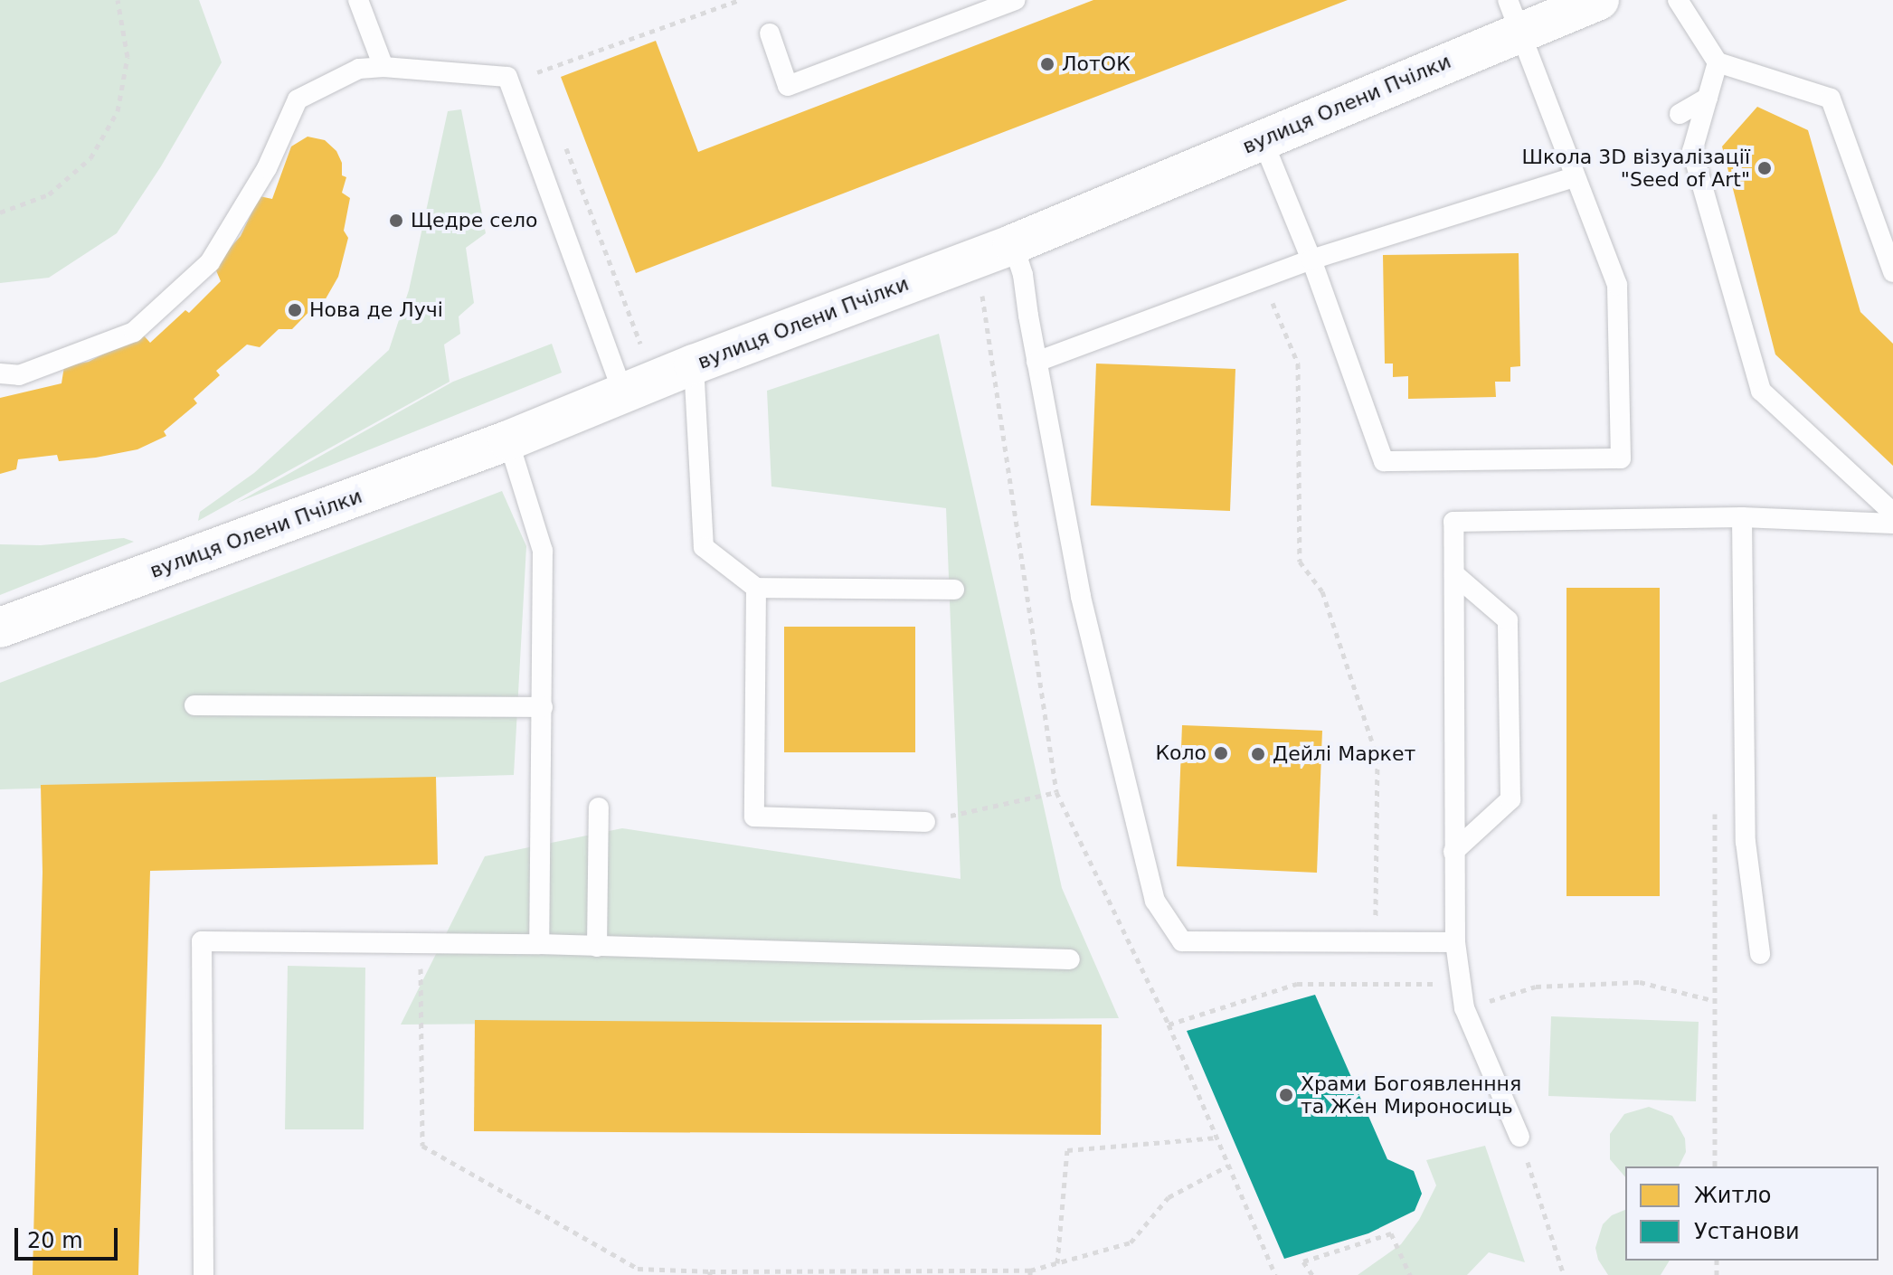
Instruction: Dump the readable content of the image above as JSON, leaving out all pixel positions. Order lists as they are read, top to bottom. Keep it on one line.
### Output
{"streets":{"street":["вулиця Олени Пчілки"]},"places":["ЛотОК","Школа 3D візуалізації \"Seed of Art\"","Щедре село","Нова де Лучі","Коло","Дейлі Маркет","Храми Богоявленння та Жен Мироносиць"],"legend":["Житло","Установи"],"scale_bar":"20 m"}
